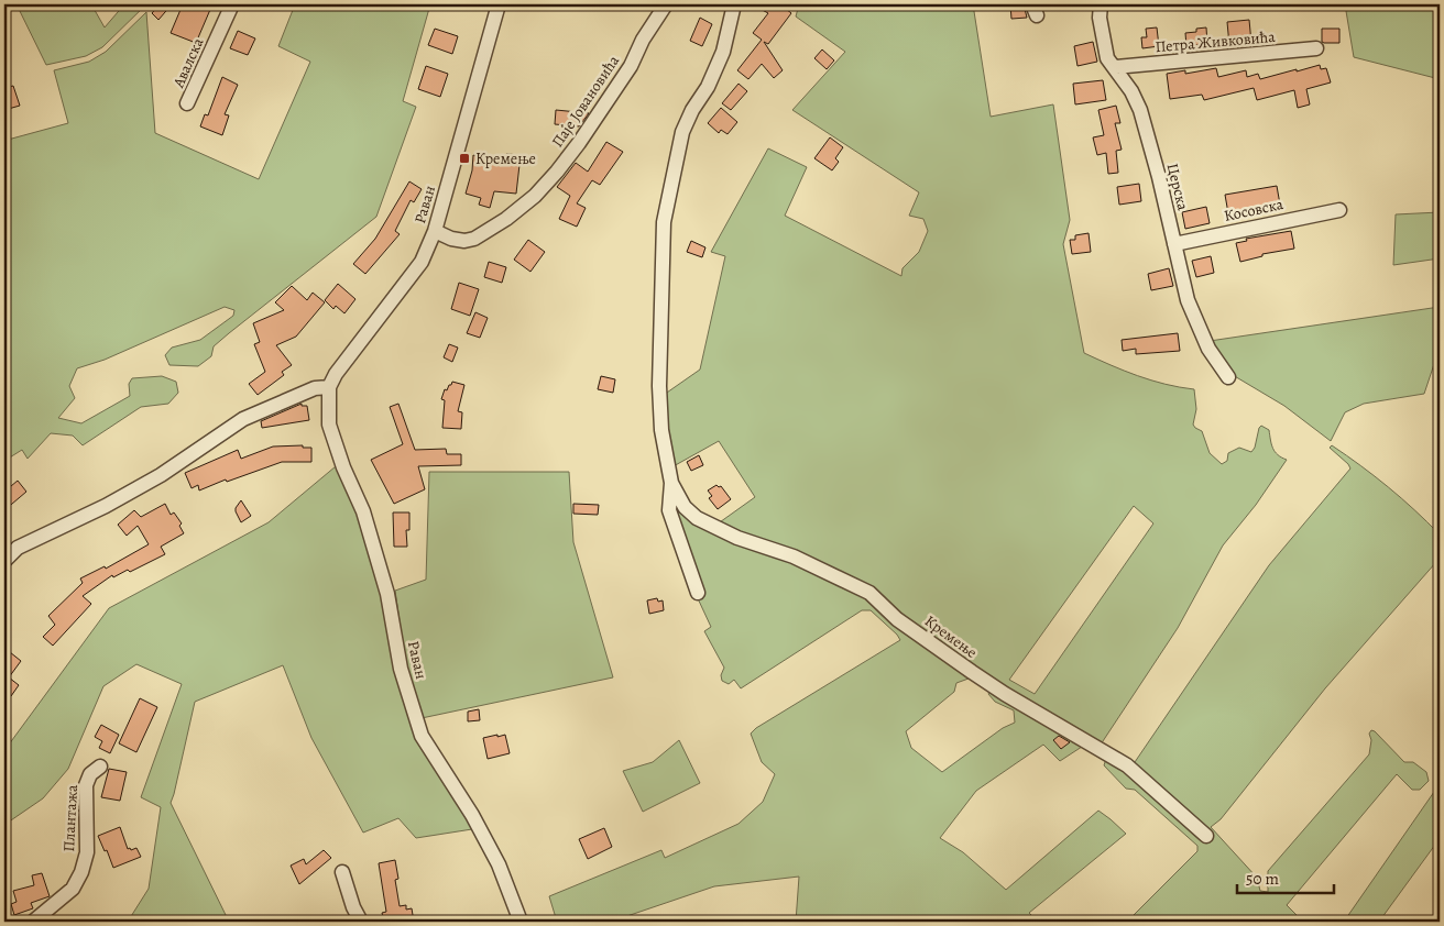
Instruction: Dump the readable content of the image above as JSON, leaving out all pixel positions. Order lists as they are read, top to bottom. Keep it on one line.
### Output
{"streets":{"street":["Петра Живковића","Авалска","Паје Јовановића","Церска","Раван","Косовска","Кремење","Плантажа"]},"crossings":[["Петра Живковића","Церска"],["Паје Јовановића","Раван"],["Церска","Косовска"]],"places":{"transit":["Кремење"]},"scale_bar":"50 m"}
